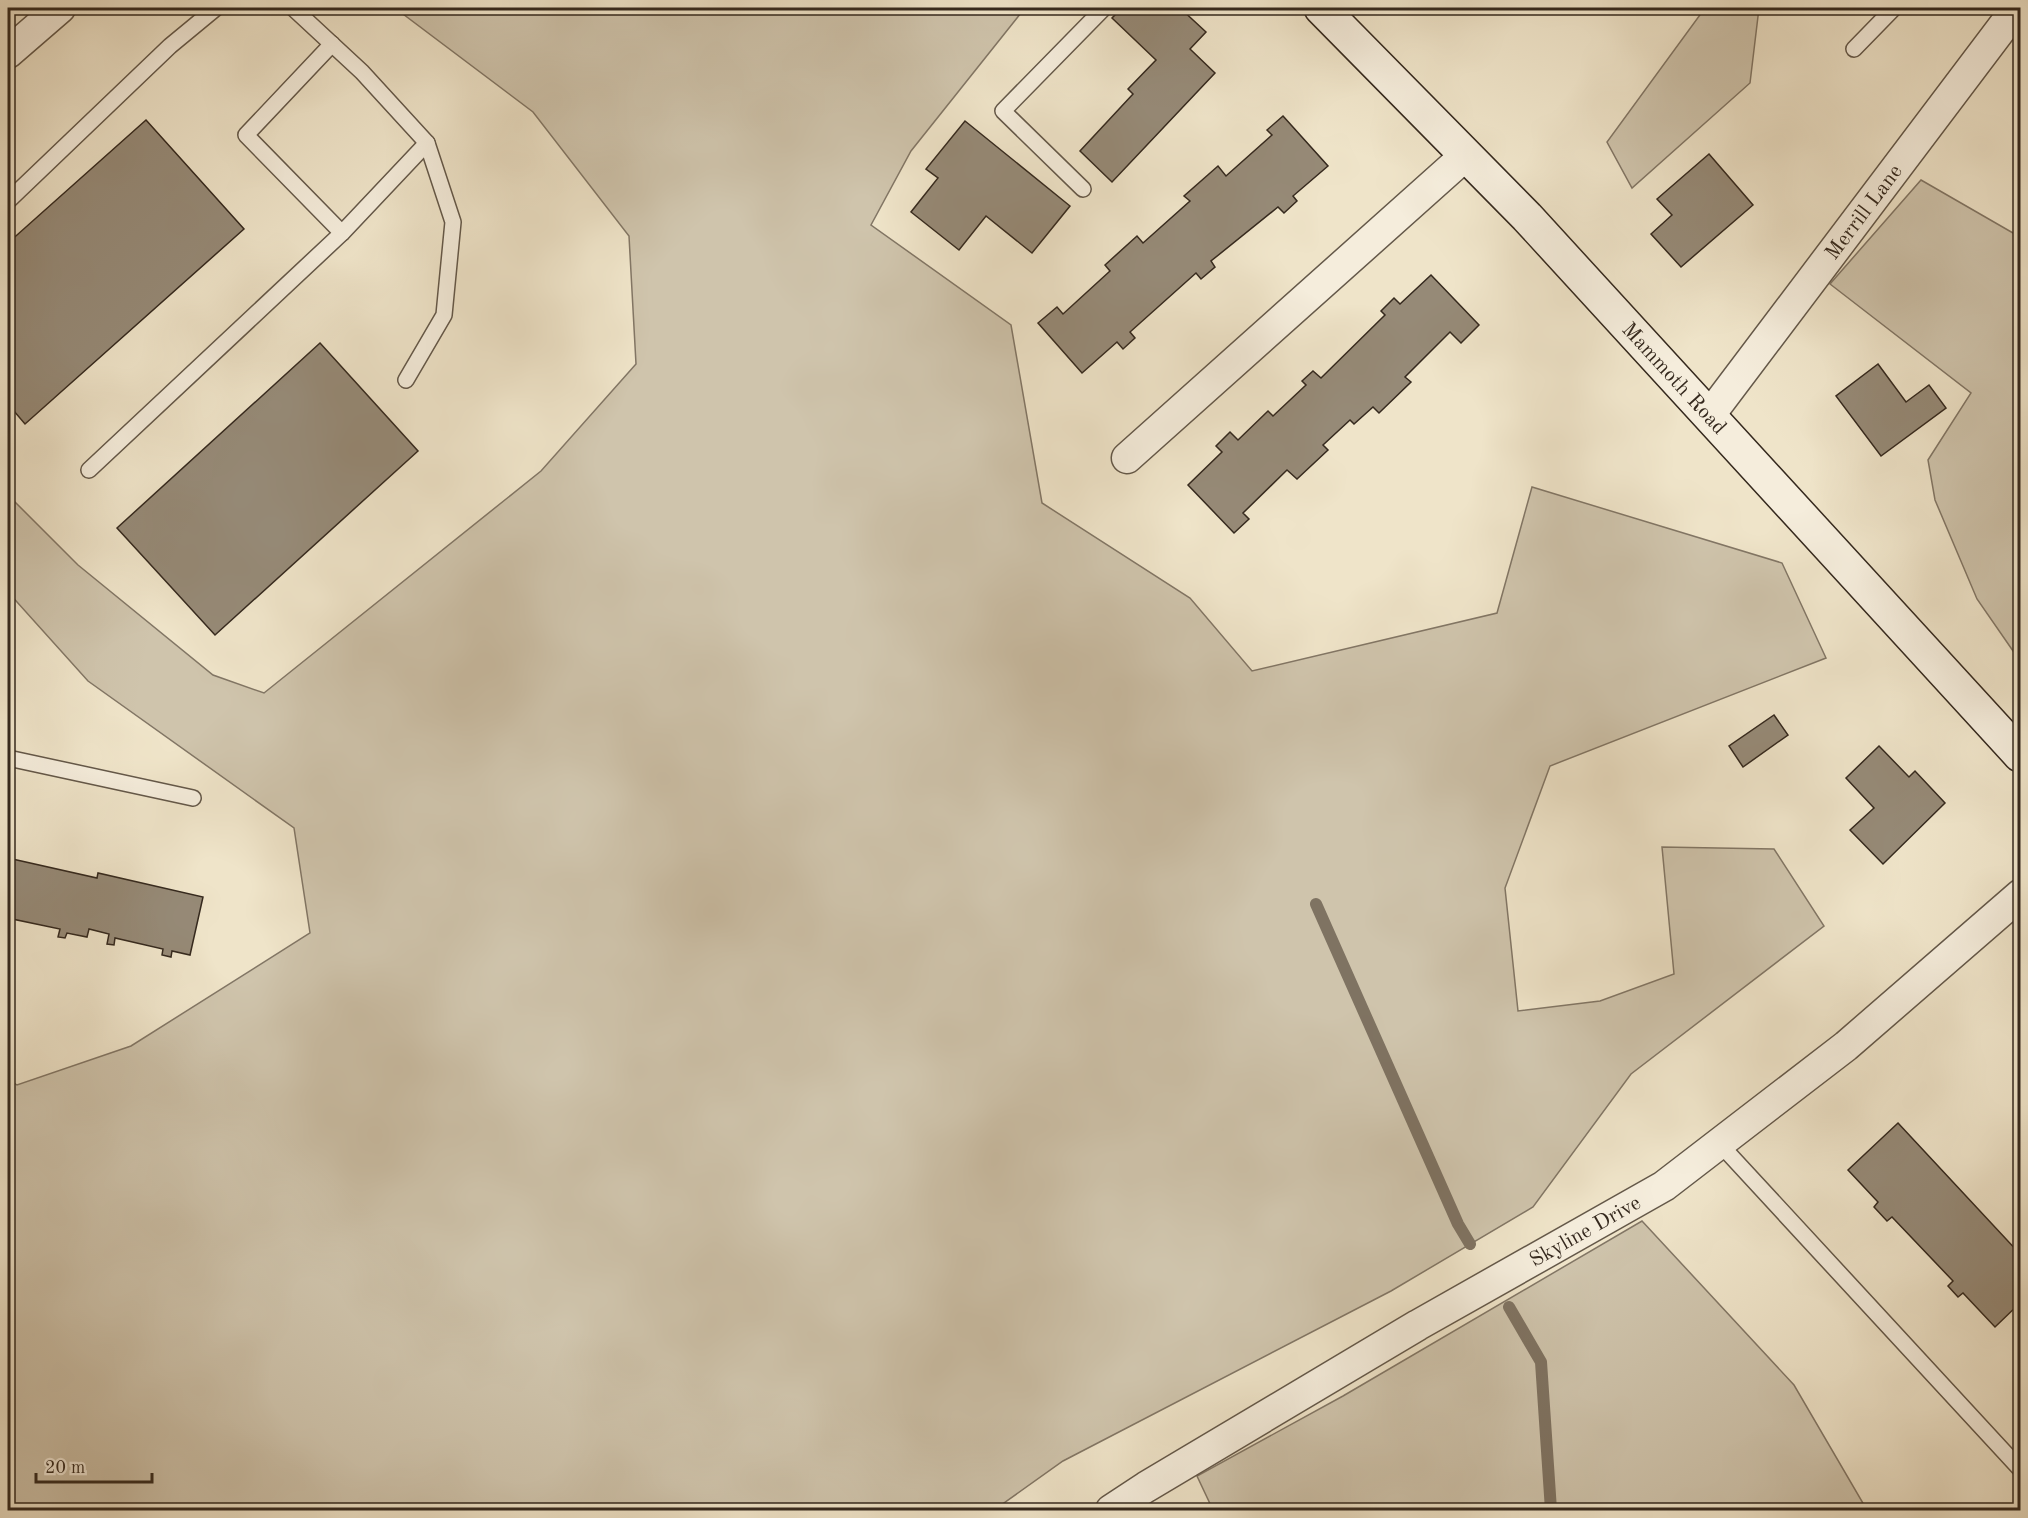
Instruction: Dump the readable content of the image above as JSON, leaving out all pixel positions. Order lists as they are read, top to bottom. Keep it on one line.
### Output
{"streets":{"main road":["Mammoth Road"],"street":["Merrill Lane","Skyline Drive"]},"crossings":[["Merrill Lane","Mammoth Road"]],"scale_bar":"20 m"}
